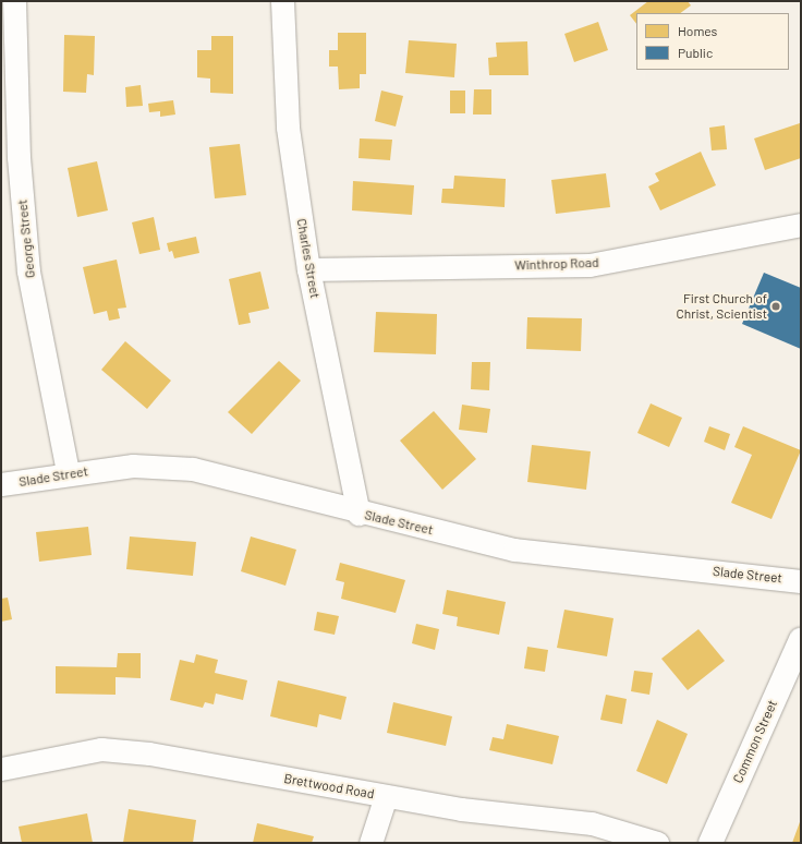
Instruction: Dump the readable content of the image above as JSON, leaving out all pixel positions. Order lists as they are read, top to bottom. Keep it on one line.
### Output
{"streets":{"main road":["Common Street"],"street":["George Street","Charles Street","Winthrop Road","Slade Street","Brettwood Road"]},"crossings":[["George Street","Slade Street"],["Charles Street","Winthrop Road"],["Charles Street","Slade Street"]],"places":["First Church of Christ, Scientist"],"legend":["Homes","Public"]}
